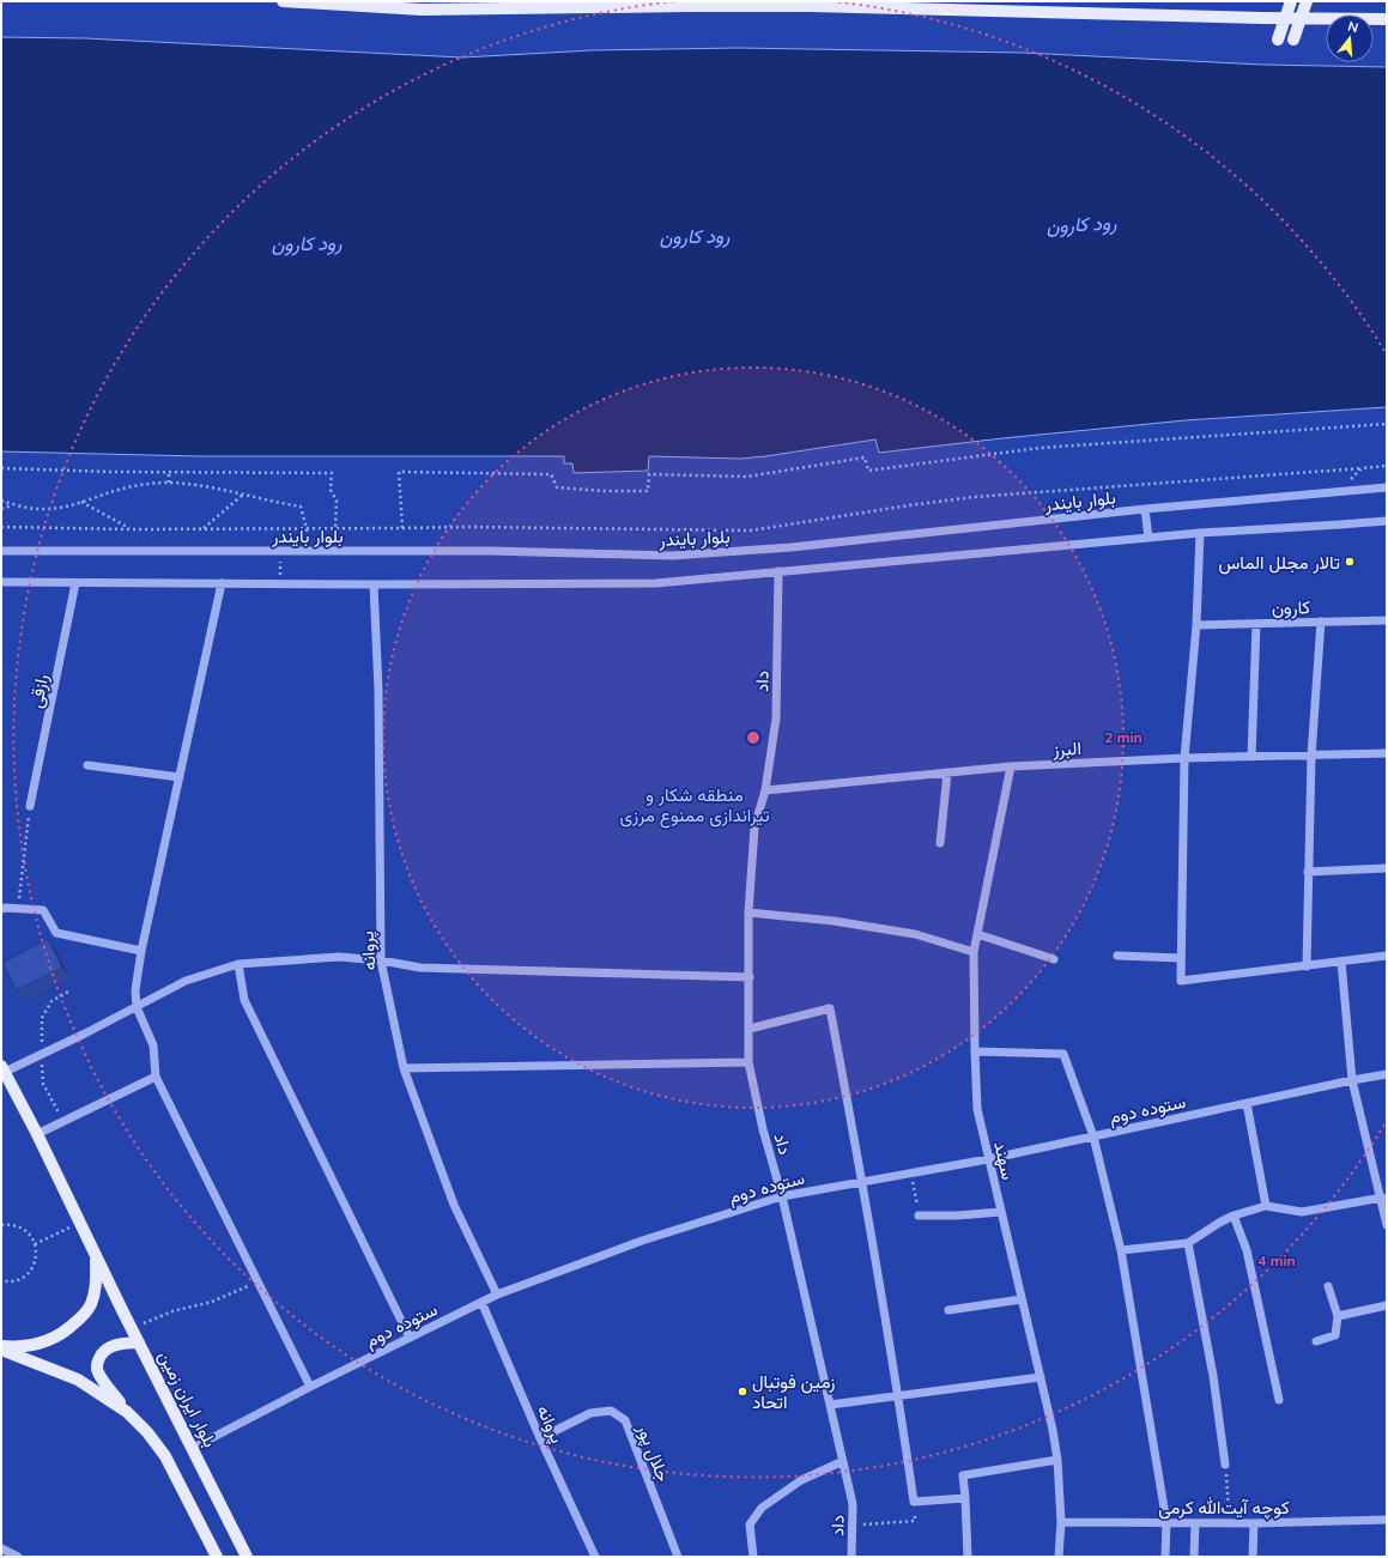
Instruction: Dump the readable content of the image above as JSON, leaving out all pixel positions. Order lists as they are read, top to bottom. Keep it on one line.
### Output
{"streets":{"main road":["بلوار ایران زمین"],"street":["بلوار بایندر","کارون","داد","رازقی","البرز","پروانه","ستوده دوم","سهند","جلال پور","کوچه آیت‌الله کرمی"]},"crossings":[["داد","البرز"],["داد","ستوده دوم"],["البرز","سهند"],["پروانه","ستوده دوم"],["پروانه","جلال پور"],["ستوده دوم","سهند"],["ستوده دوم","بلوار ایران زمین"],["سهند","کوچه آیت‌الله کرمی"]],"water":["رود کارون"],"parks":["منطقه شکار و تیراندازی ممنوع مرزی"],"places":["تالار مجلل الماس","زمین فوتبال اتحاد"],"north":"top","rings":["2 min","4 min"]}
